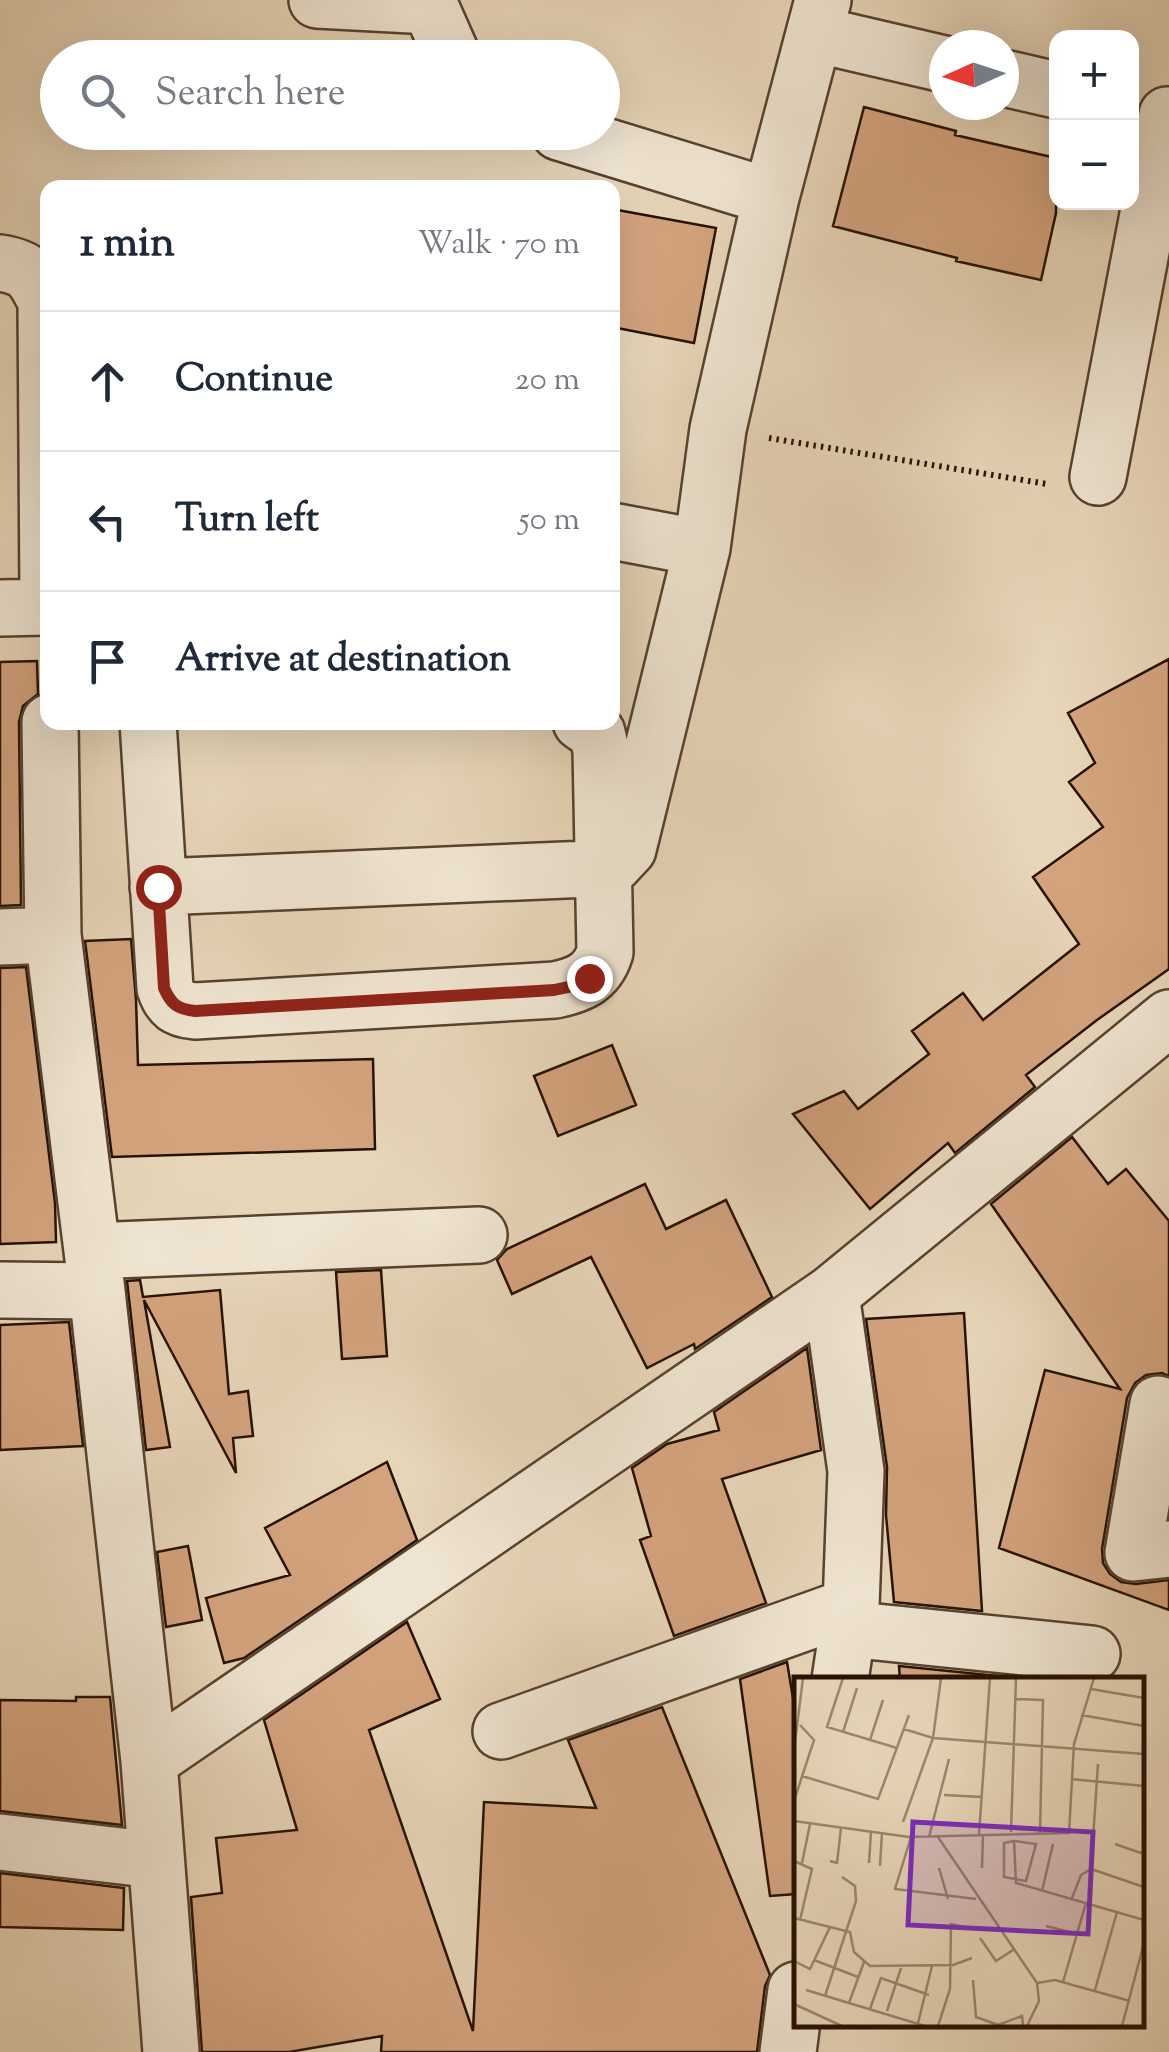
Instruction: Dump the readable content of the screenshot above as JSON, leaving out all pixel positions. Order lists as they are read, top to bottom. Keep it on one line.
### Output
{"north":"left","page":{"map_buttons":["+","−"],"search":"Search here","heading":["1 min","Walk · 70 m"],"list":[["Continue","20 m"],["Turn left","50 m"],"Arrive at destination"]}}
